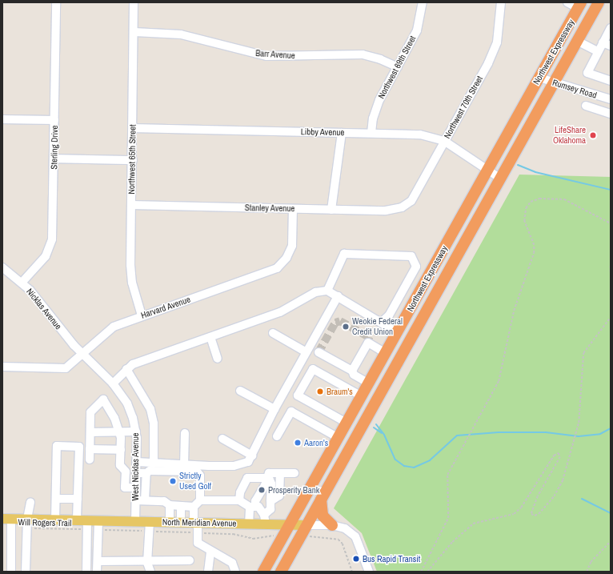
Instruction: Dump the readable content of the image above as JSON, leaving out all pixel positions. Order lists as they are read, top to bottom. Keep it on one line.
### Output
{"streets":{"highway":["Northwest Expressway"],"main road":["North Meridian Avenue"],"street":["Barr Avenue","Northwest 69th Street","Rumsey Road","Northwest 70th Street","Libby Avenue","Sterling Drive","Northwest 65th Street","Stanley Avenue","Harvard Avenue","Nicklas Avenue","West Nicklas Avenue"],"path":["Will Rogers Trail"]},"crossings":[["Northwest Expressway","Rumsey Road"],["Northwest Expressway","Libby Avenue"],["Northwest Expressway","North Meridian Avenue"],["Barr Avenue","Northwest 69th Street"],["Barr Avenue","Northwest 65th Street"],["Northwest 69th Street","Libby Avenue"],["Northwest 70th Street","Libby Avenue"],["Northwest 70th Street","Stanley Avenue"],["Libby Avenue","Northwest 65th Street"],["Sterling Drive","Nicklas Avenue"],["Northwest 65th Street","Stanley Avenue"],["Northwest 65th Street","Harvard Avenue"],["Stanley Avenue","Harvard Avenue"],["Harvard Avenue","Nicklas Avenue"],["Harvard Avenue","West Nicklas Avenue"],["Nicklas Avenue","West Nicklas Avenue"],["West Nicklas Avenue","North Meridian Avenue"],["Will Rogers Trail","North Meridian Avenue"]],"places":["LifeShare Oklahoma","Weokie Federal Credit Union","Braum's","Aaron's","Strictly Used Golf","Prosperity Bank","Bus Rapid Transit"]}
